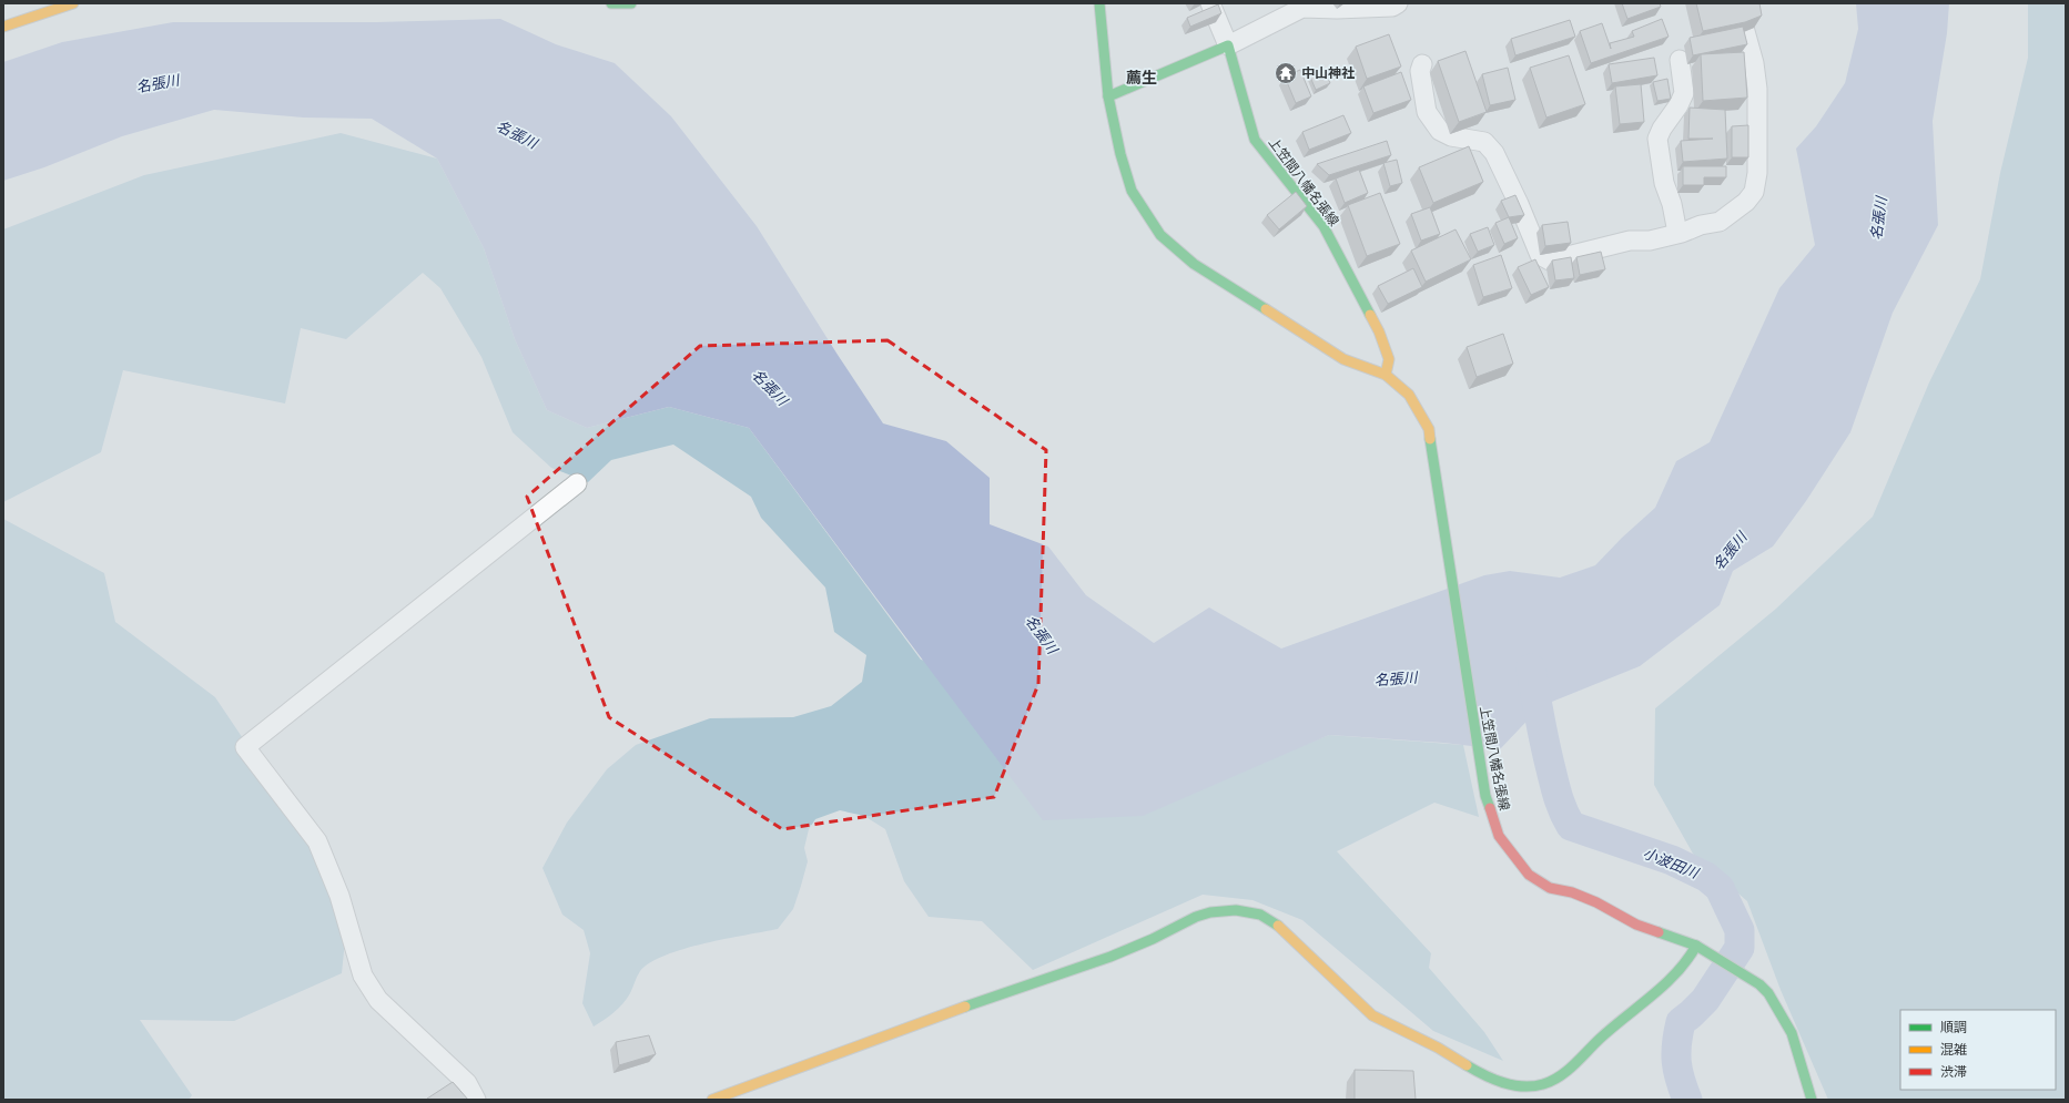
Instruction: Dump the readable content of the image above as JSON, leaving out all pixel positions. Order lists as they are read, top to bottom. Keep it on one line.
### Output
{"streets":{"main road":["上笠間八幡名張線"]},"districts":["薦生"],"water":["名張川","小波田川"],"places":{"temple":["中山神社"]},"legend":["順調","混雑","渋滞"]}
